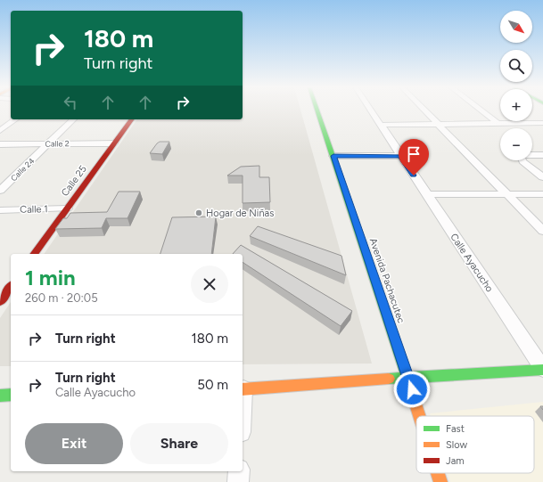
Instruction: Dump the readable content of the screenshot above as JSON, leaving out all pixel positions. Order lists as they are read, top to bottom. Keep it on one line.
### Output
{"streets":{"main road":["Calle 25","Avenida Pachacutec"],"street":["Calle 2","Calle 24","Calle 1","Calle Ayacucho"]},"crossings":[["Calle 2","Calle 24"],["Calle 2","Calle 25"],["Calle 25","Calle 1"]],"places":["Hogar de Niñas"],"legend":["Fast","Slow","Jam"],"north":"bottom right","page":{"map_buttons":["+","−"],"turn":["180 m","Turn right"],"heading":["1 min","260 m · 20:05"],"list":[{"name":"Turn right","value":"180 m"},{"name":"Turn right","note":"Calle Ayacucho","value":"50 m"}],"buttons":["Exit","Share"]}}
